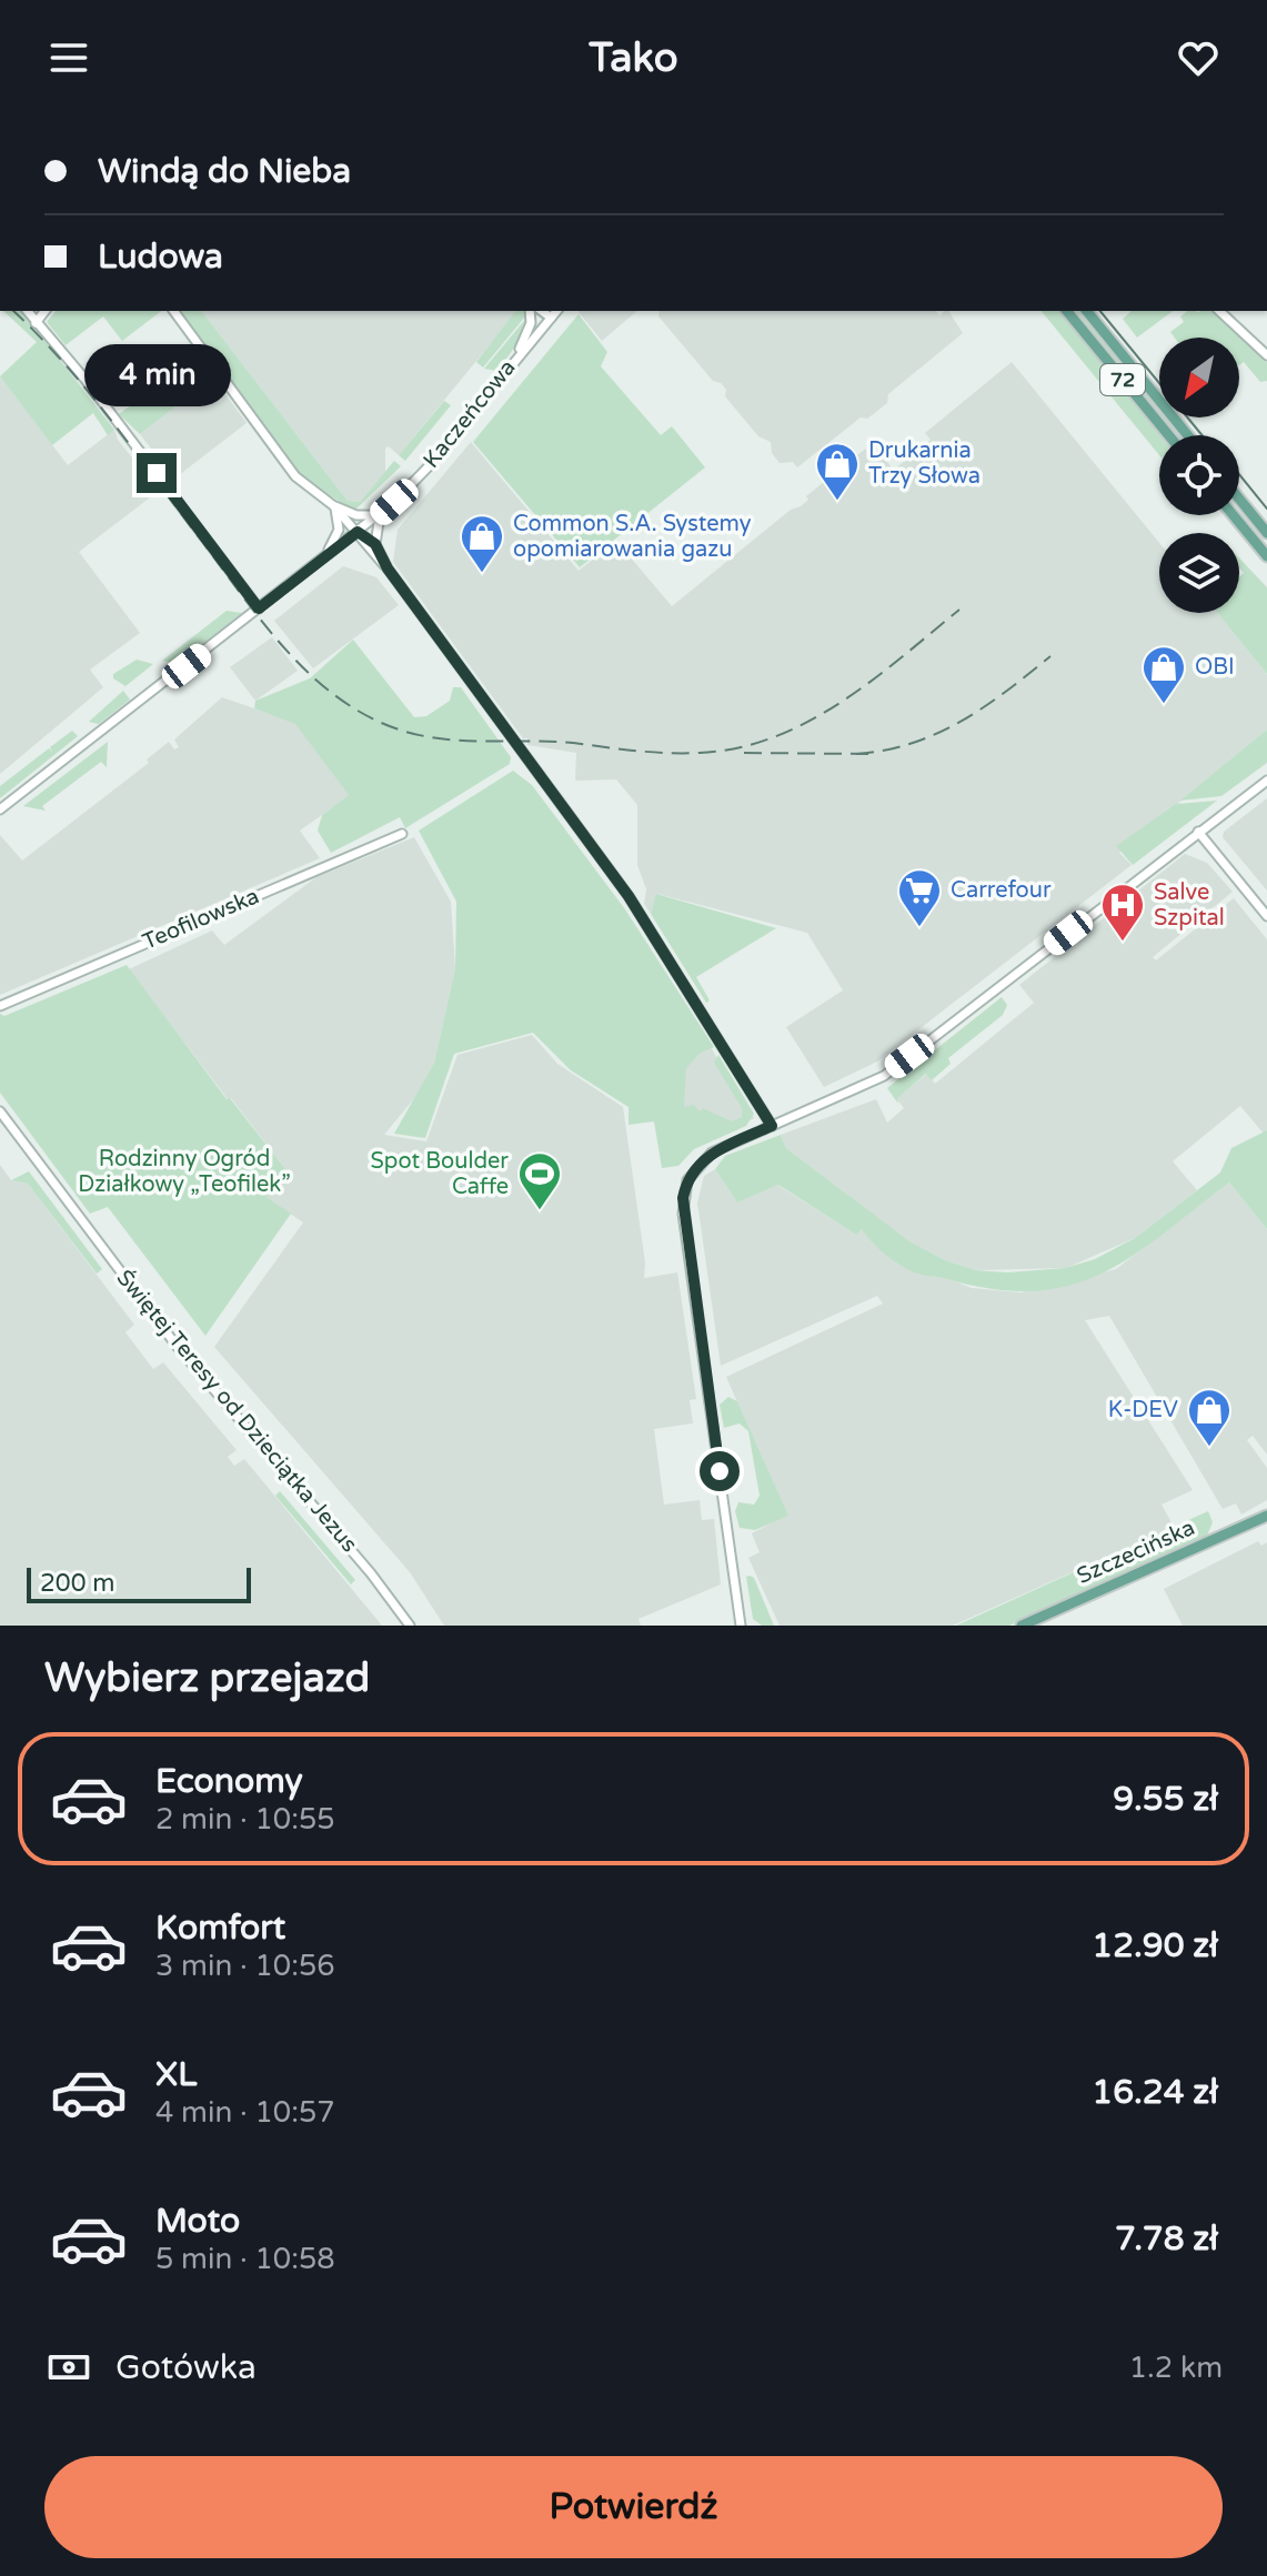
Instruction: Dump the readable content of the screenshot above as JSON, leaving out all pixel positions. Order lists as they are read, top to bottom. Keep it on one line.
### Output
{"streets":{"main road":["72","Szczecińska"],"street":["Kaczeńcowa","Teofilowska","Świętej Teresy od Dzieciątka Jezus"]},"parks":["Rodzinny Ogród Działkowy „Teofilek”"],"places":{"shop":["Drukarnia Trzy Słowa","Common S.A. Systemy opomiarowania gazu","OBI","K-DEV"],"supermarket":["Carrefour"],"hospital":["Salve Szpital"],"sports":["Spot Boulder Caffe"]},"scale_bar":"200 m","north":"bottom left","page":{"header":"Tako","banner":["Windą do Nieba","Ludowa"],"bubble":"4 min","scale":"200 m","heading":"Wybierz przejazd","list":[{"name":"Economy","note":"2 min · 10:55","value":"9.55 zł"},{"name":"Komfort","note":"3 min · 10:56","value":"12.90 zł"},{"name":"XL","note":"4 min · 10:57","value":"16.24 zł"},{"name":"Moto","note":"5 min · 10:58","value":"7.78 zł"}],"pay":["Gotówka","1.2 km"],"buttons":"Potwierdź"}}
